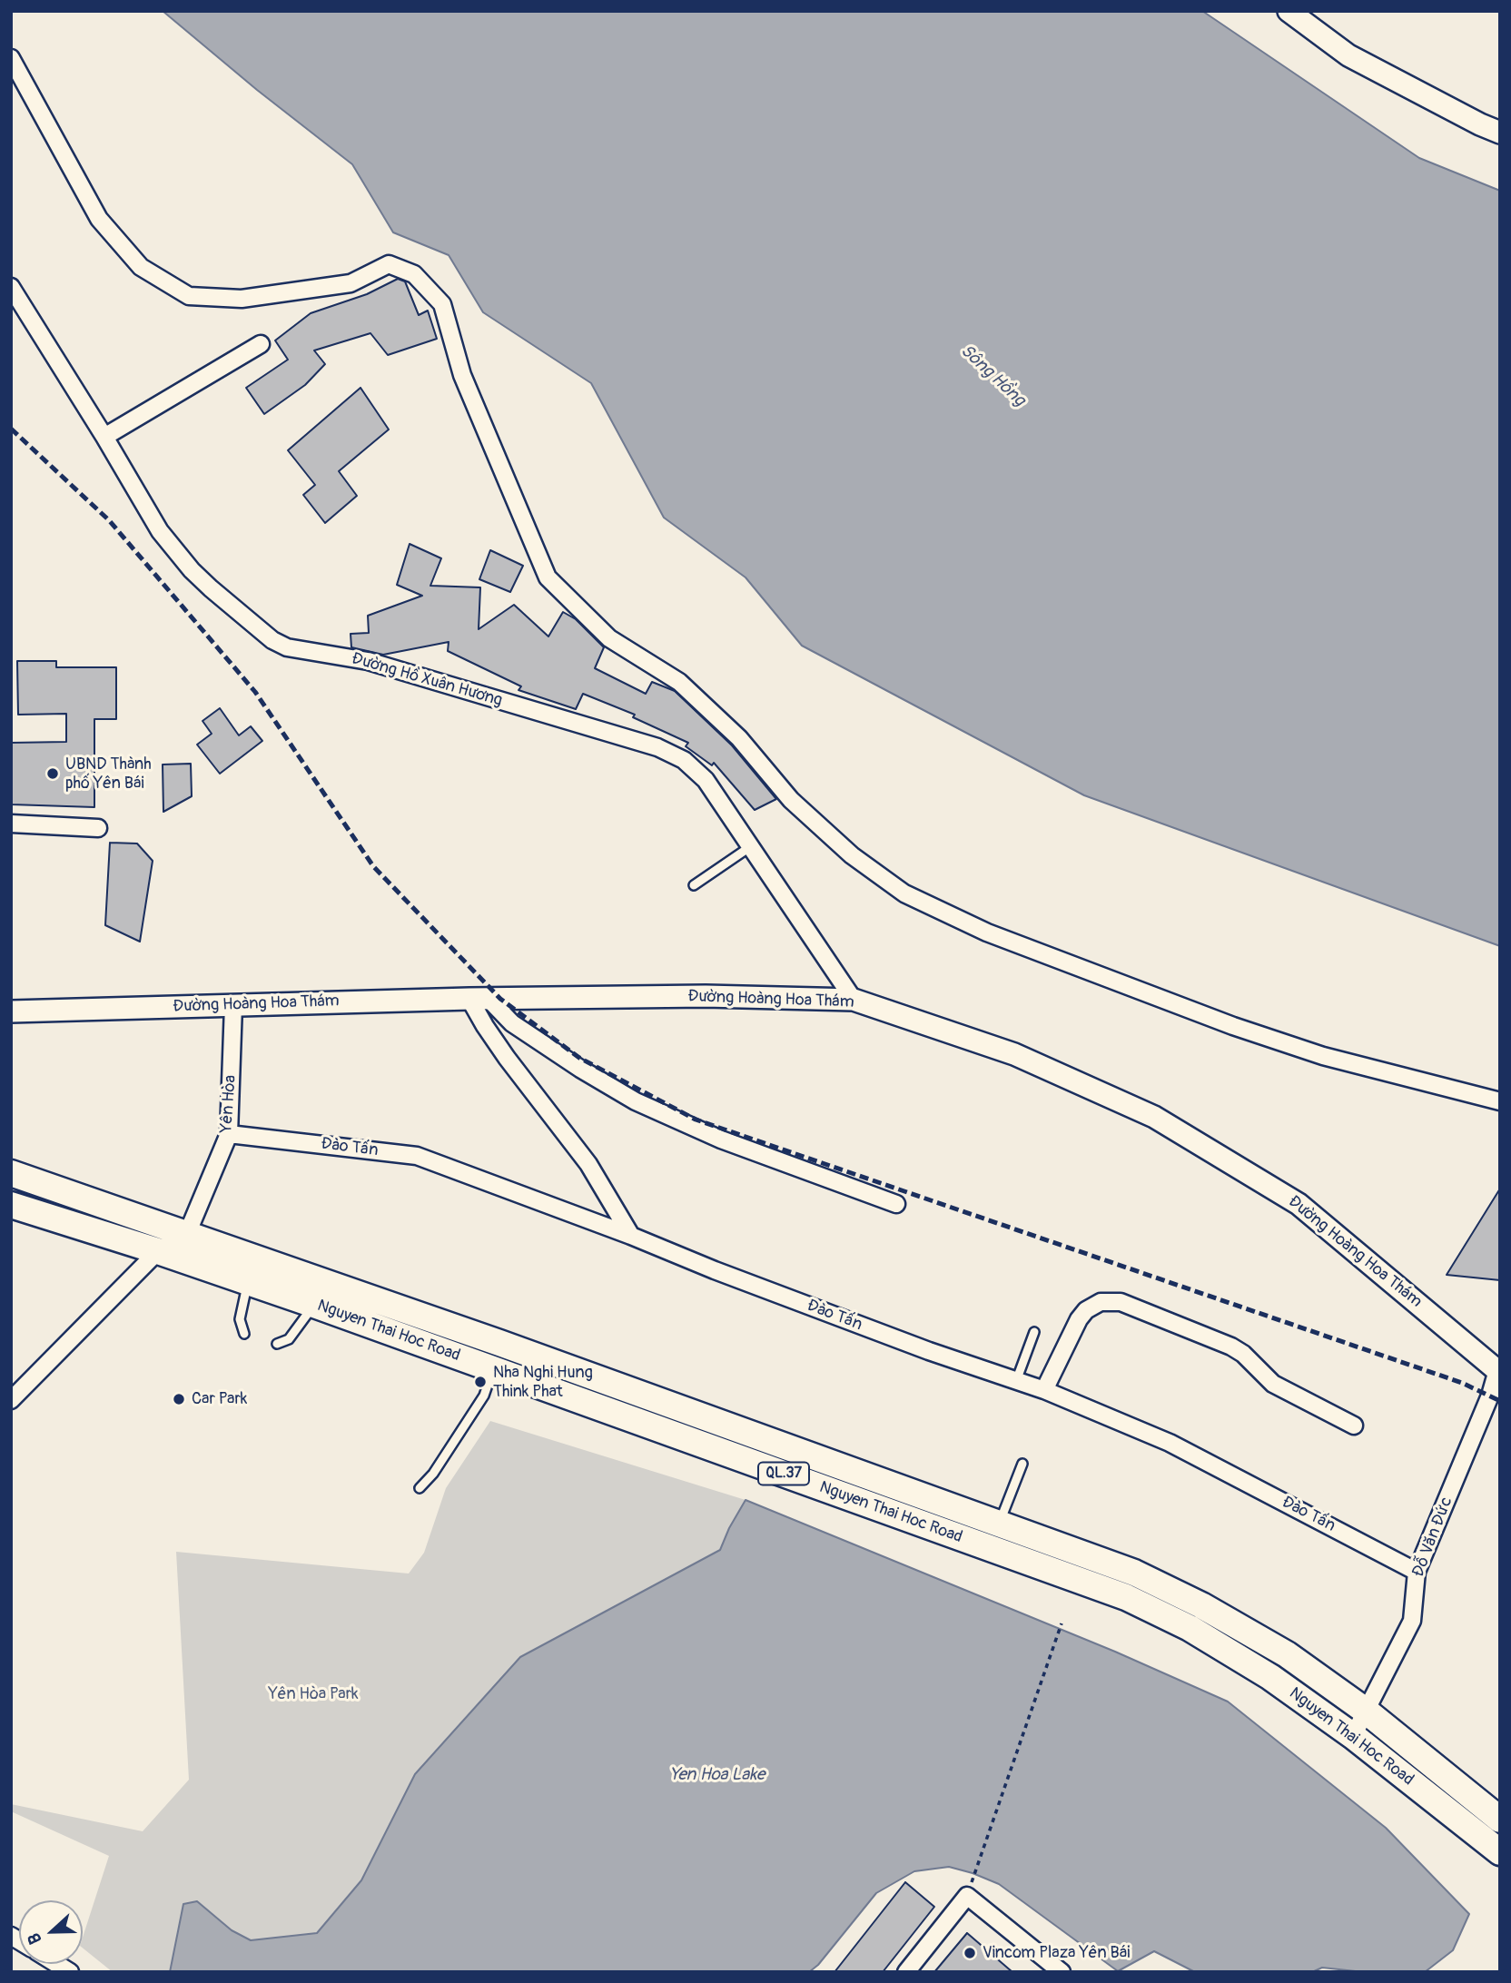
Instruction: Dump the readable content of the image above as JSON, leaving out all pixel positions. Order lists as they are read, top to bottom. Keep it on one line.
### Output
{"streets":{"main road":["Nguyen Thai Hoc Road","QL.37"],"street":["Đường Hồ Xuân Hương","Đường Hoàng Hoa Thám","Yên Hòa","Đào Tấn","Đỗ Văn Đức"]},"crossings":[["Đường Hồ Xuân Hương","Đường Hoàng Hoa Thám"],["Đường Hoàng Hoa Thám","Yên Hòa"],["Đường Hoàng Hoa Thám","Đỗ Văn Đức"],["Yên Hòa","Đào Tấn"],["Yên Hòa","Nguyen Thai Hoc Road"],["Đào Tấn","Đỗ Văn Đức"],["Nguyen Thai Hoc Road","Đỗ Văn Đức"]],"water":["Sông Hồng","Yen Hoa Lake"],"parks":["Yên Hòa Park"],"places":["UBND Thành phố Yên Bái","Nha Nghi Hung Think Phat","Car Park","Vincom Plaza Yên Bái"],"north":"left"}
